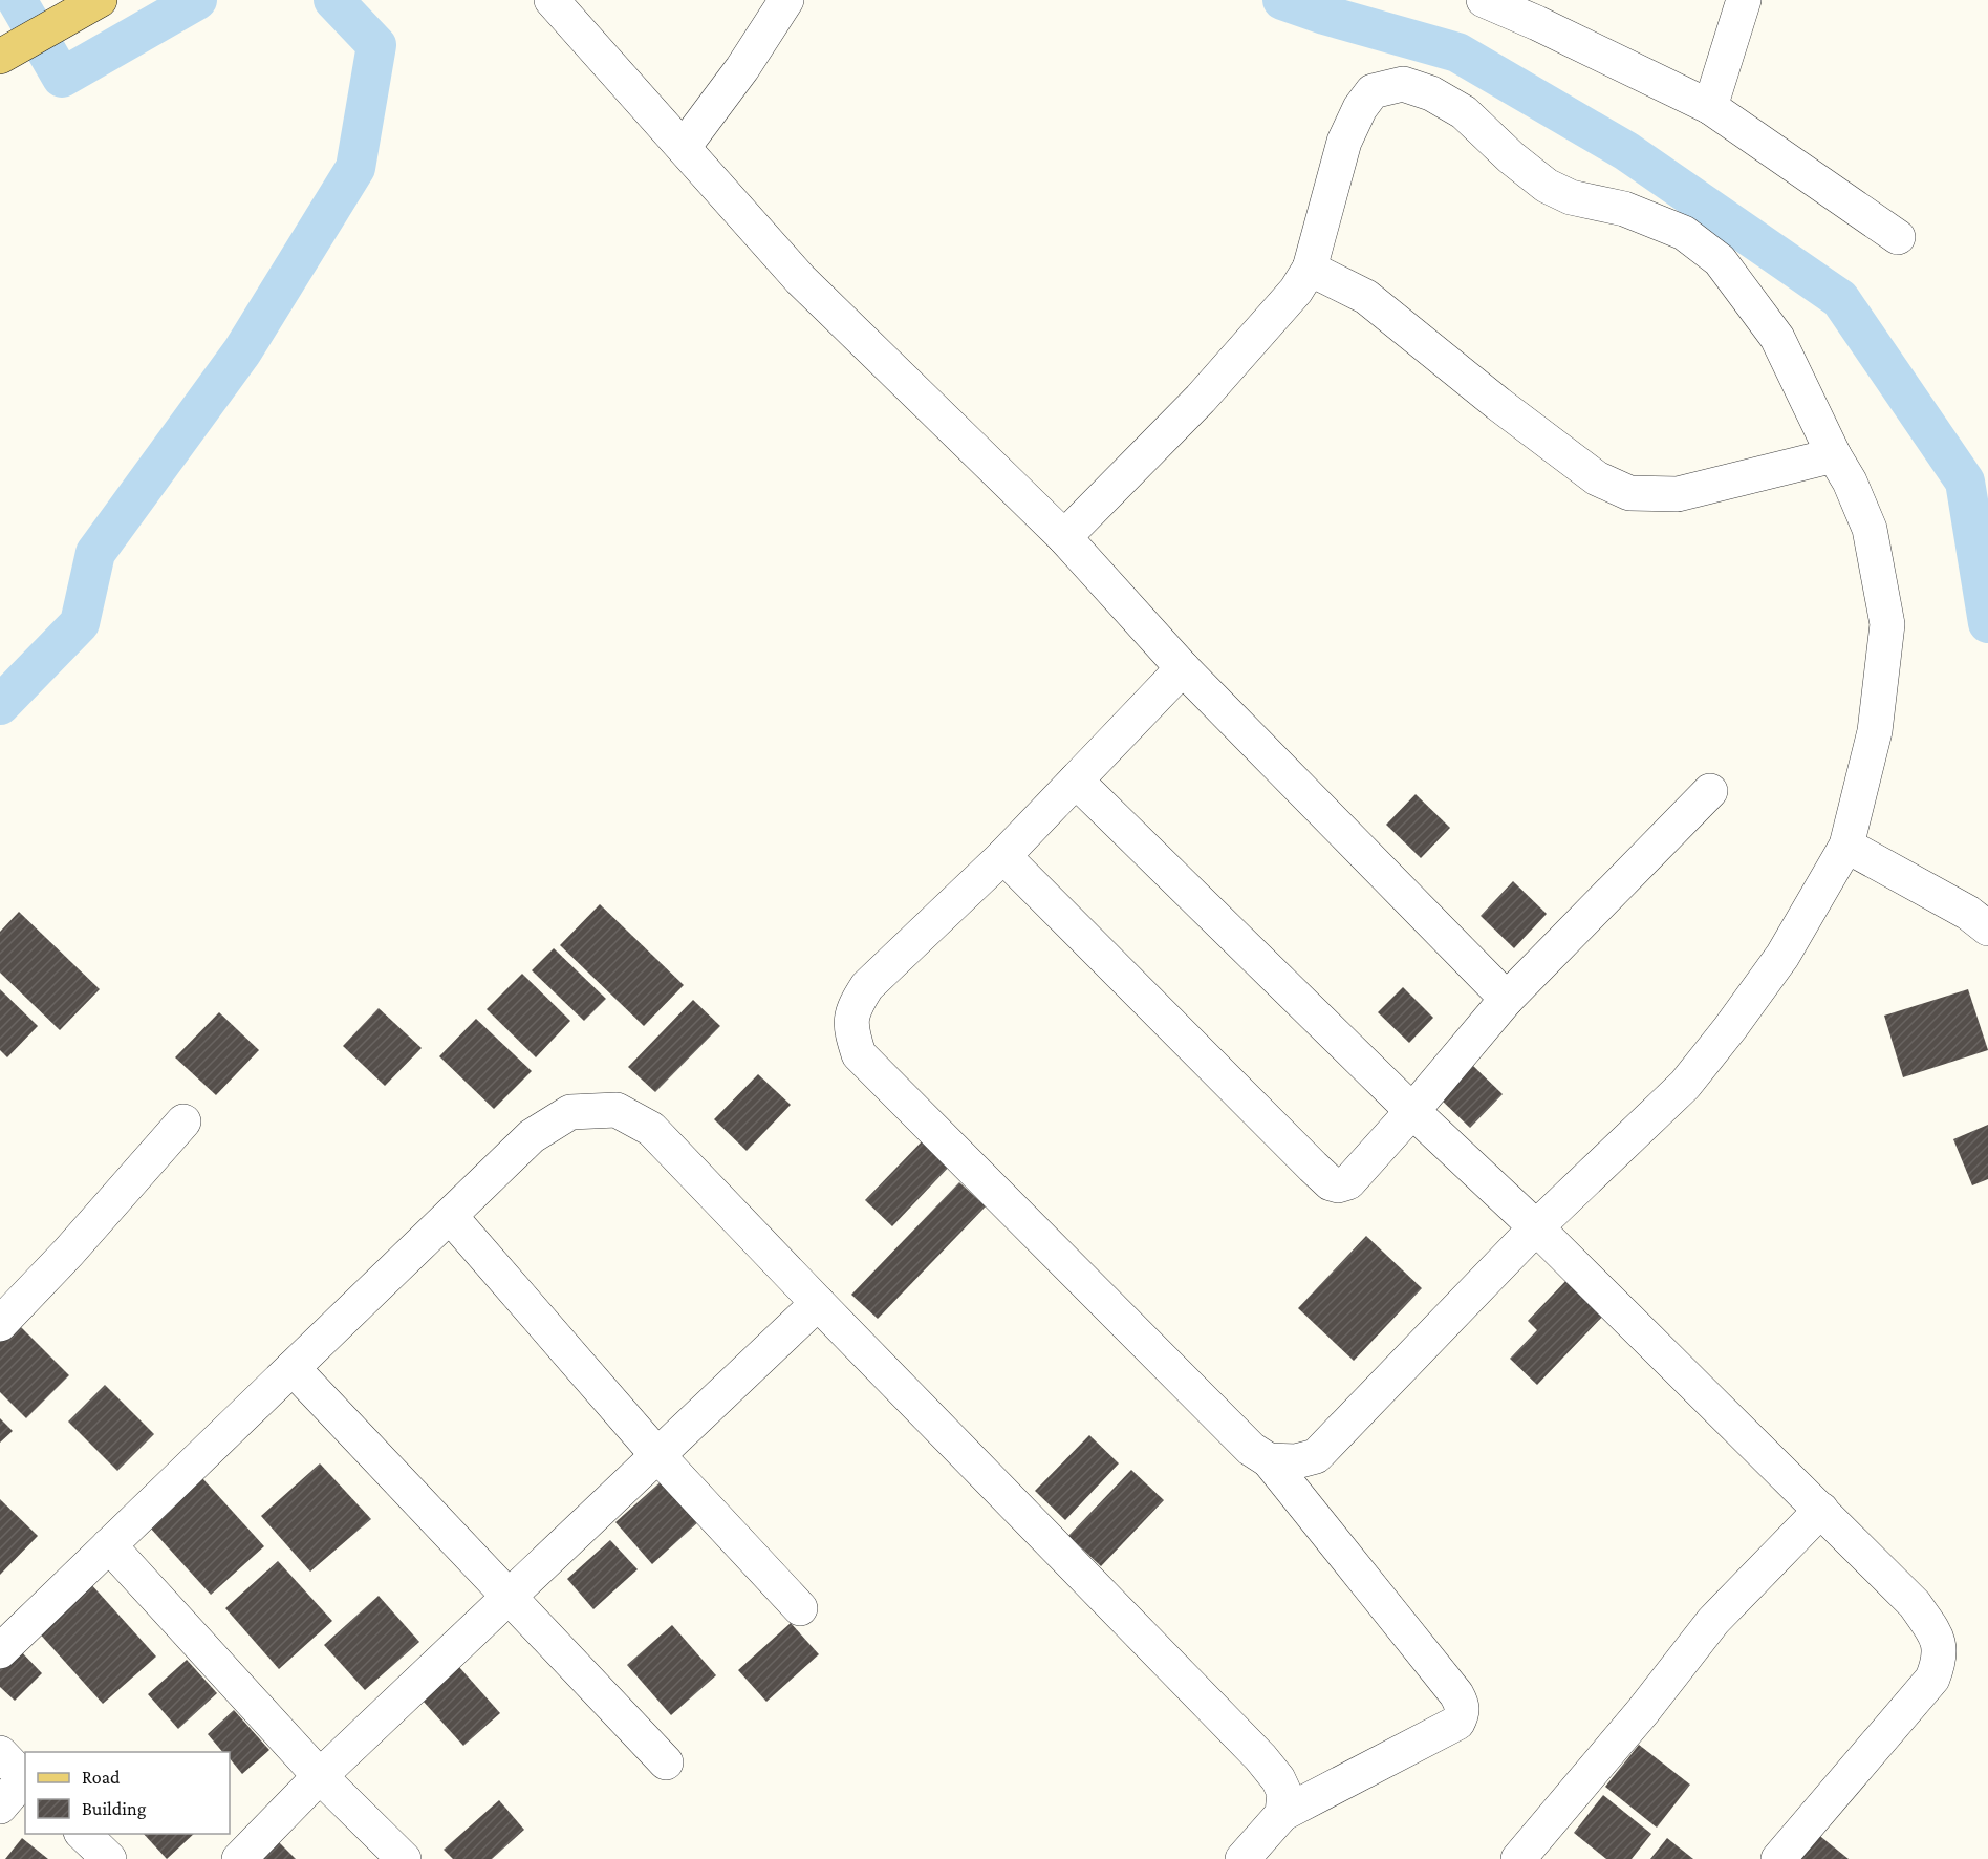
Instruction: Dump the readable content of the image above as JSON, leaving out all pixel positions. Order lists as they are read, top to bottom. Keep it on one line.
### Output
{"legend":["Road","Building"]}
